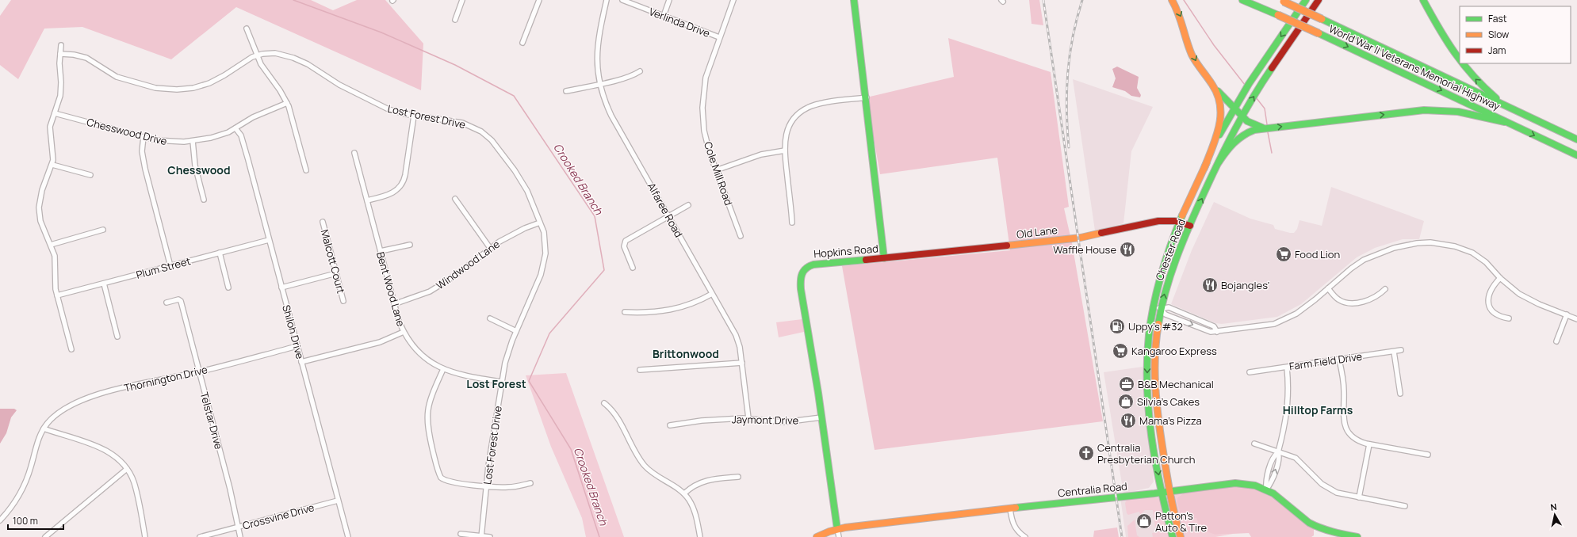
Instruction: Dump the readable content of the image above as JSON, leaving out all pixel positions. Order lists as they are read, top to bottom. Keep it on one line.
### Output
{"streets":{"main road":["World War II Veterans Memorial Highway","Old Lane","Chester Road","Hopkins Road","Centralia Road"],"street":["Verlinda Drive","Lost Forest Drive","Chesswood Drive","Cole Mill Road","Alfaree Road","Malcott Court","Windwood Lane","Plum Street","Bent Wood Lane","Shiloh Drive","Farm Field Drive","Thornington Drive","Jaymont Drive","Telstar Drive","Crossvine Drive"]},"crossings":[["Verlinda Drive","Cole Mill Road"],["Lost Forest Drive","Windwood Lane"],["Lost Forest Drive","Bent Wood Lane"],["Chesswood Drive","Shiloh Drive"],["Alfaree Road","Jaymont Drive"],["Old Lane","Chester Road"],["Old Lane","Hopkins Road"],["Chester Road","Centralia Road"],["Hopkins Road","Jaymont Drive"],["Hopkins Road","Centralia Road"],["Windwood Lane","Bent Wood Lane"],["Plum Street","Shiloh Drive"],["Shiloh Drive","Thornington Drive"],["Shiloh Drive","Crossvine Drive"],["Thornington Drive","Telstar Drive"],["Telstar Drive","Crossvine Drive"]],"districts":["Chesswood","Brittonwood","Lost Forest","Hilltop Farms"],"water":["Crooked Branch"],"places":{"restaurant":["Waffle House","Bojangles'","Mama's Pizza"],"supermarket":["Food Lion","Kangaroo Express"],"fuel station":["Uppy's #32"],"office":["B&B Mechanical"],"shop":["Silvia's Cakes","Patton's Auto & Tire"],"church":["Centralia Presbyterian Church"]},"legend":["Fast","Slow","Jam"],"scale_bar":"100 m","north":"top"}
